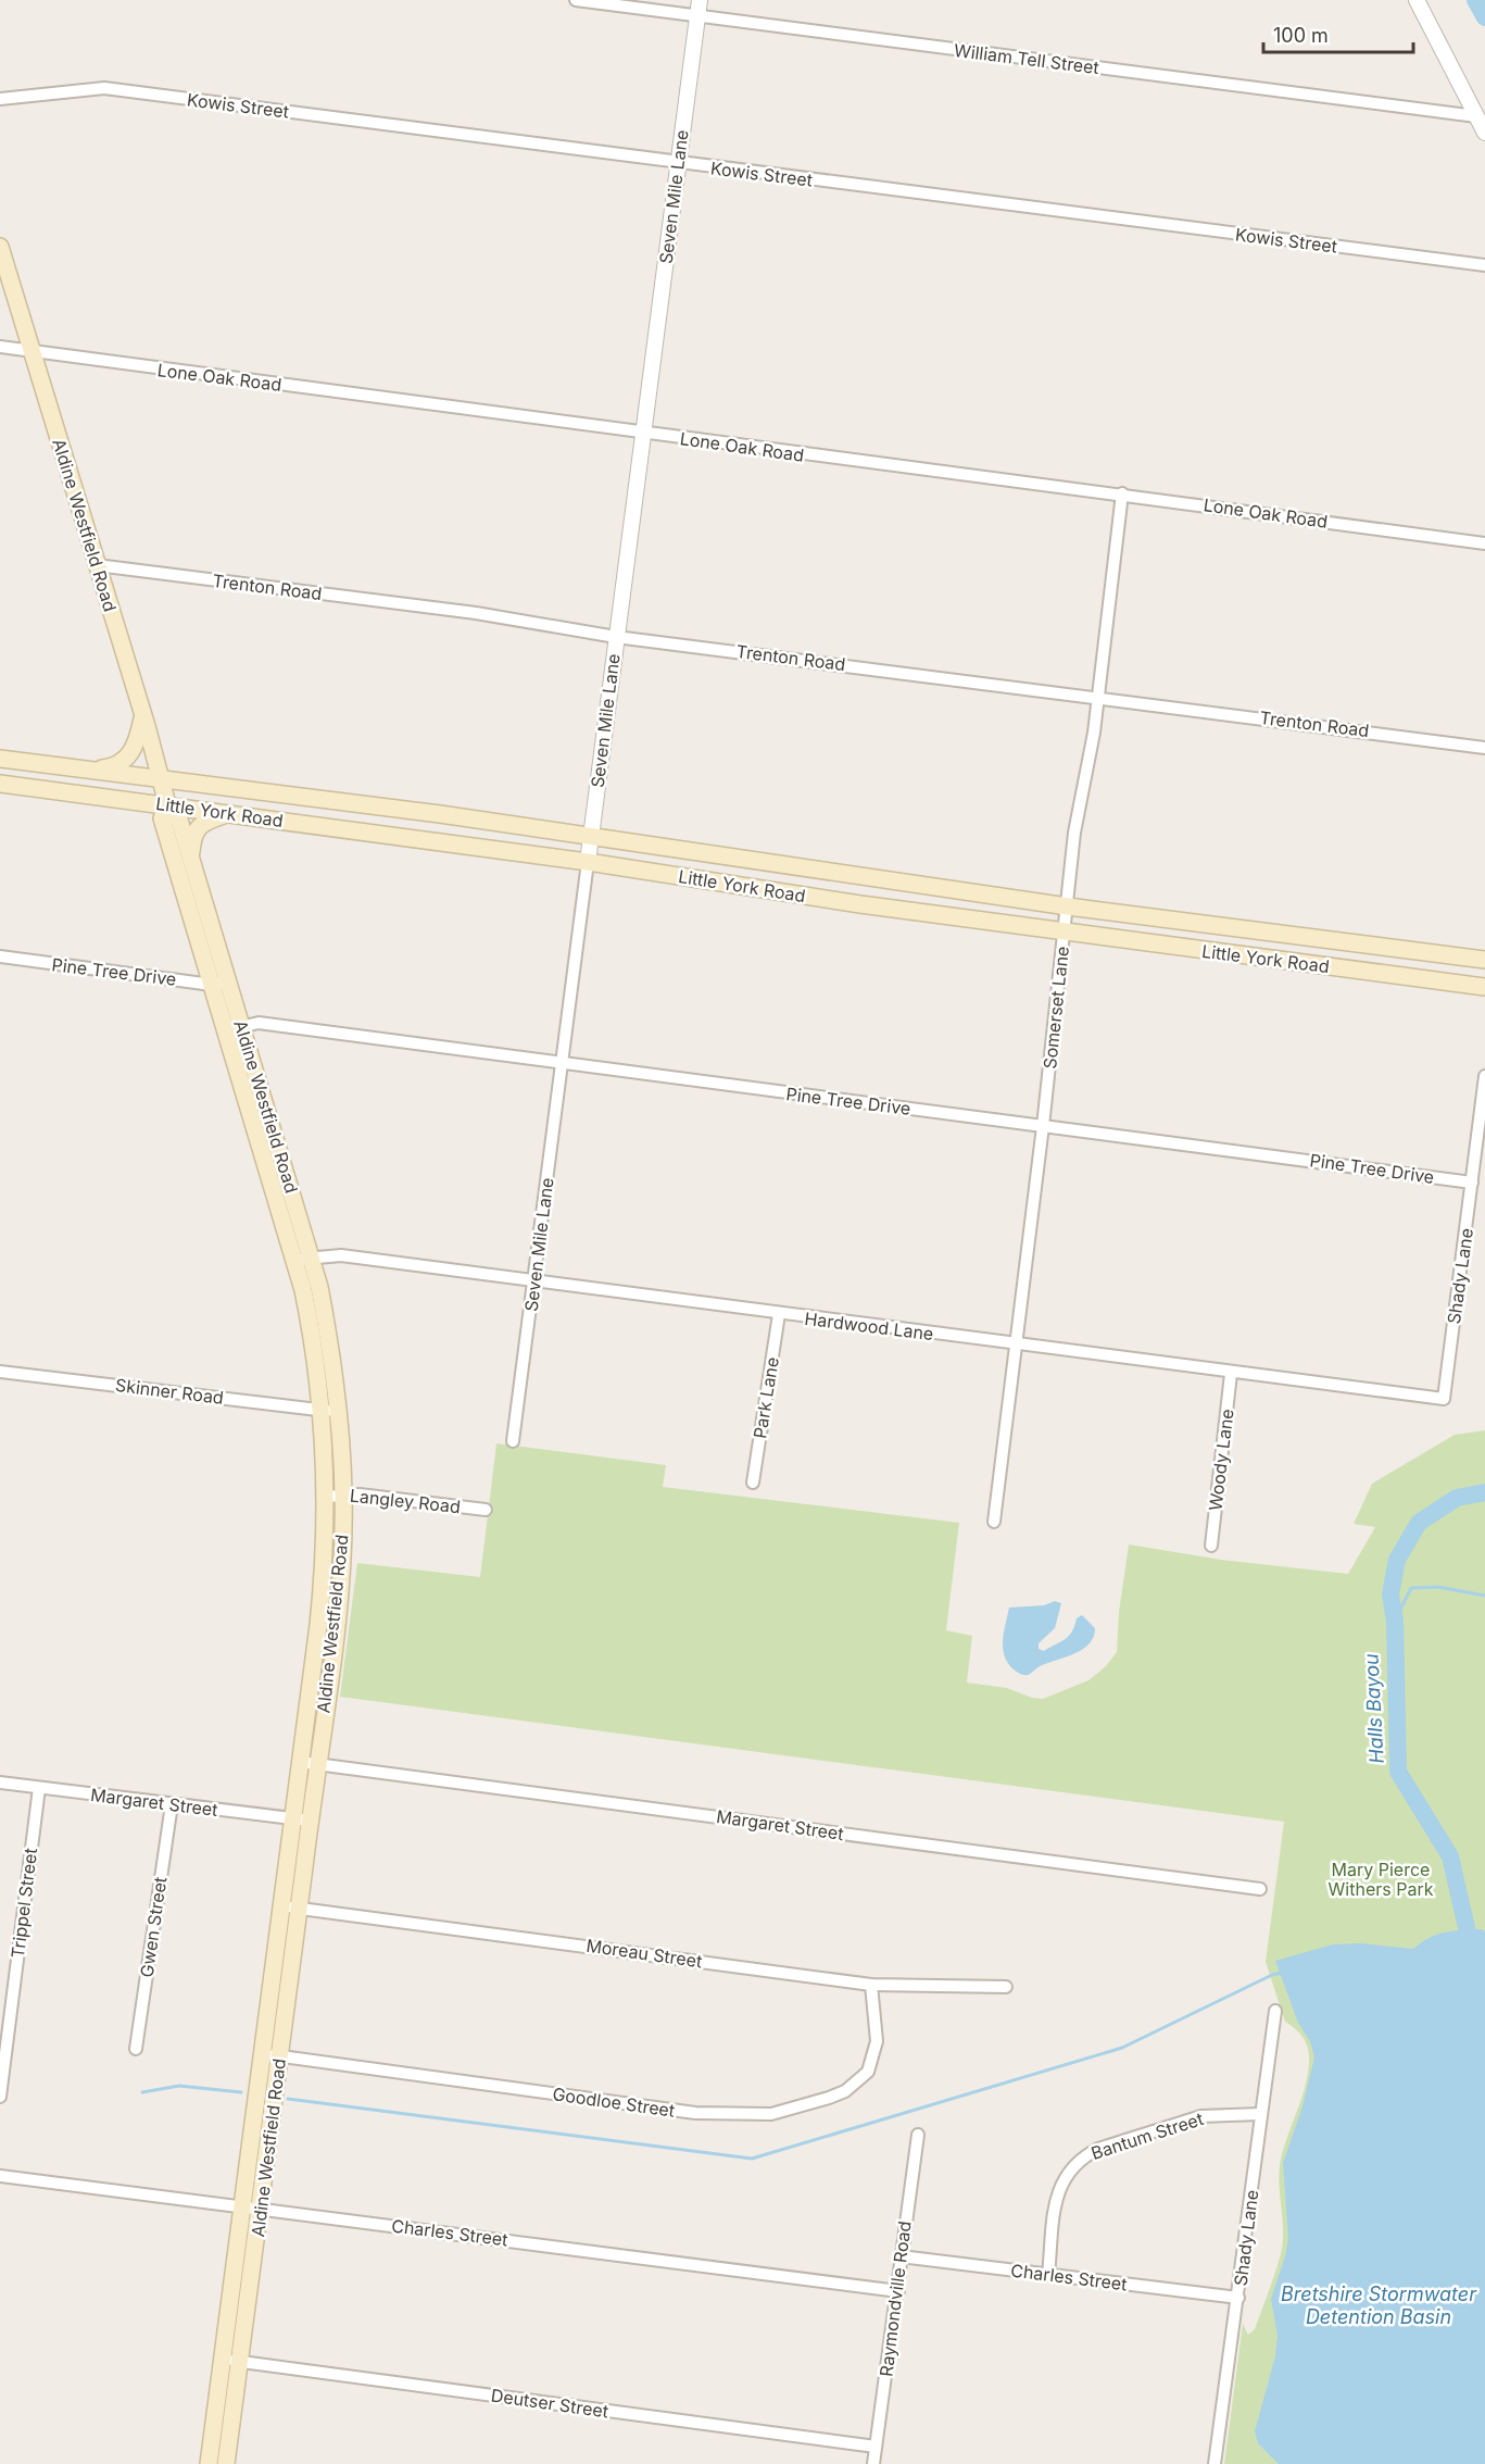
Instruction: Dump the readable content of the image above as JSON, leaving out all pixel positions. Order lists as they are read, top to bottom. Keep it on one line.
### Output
{"streets":{"main road":["Aldine Westfield Road","Little York Road"],"street":["William Tell Street","Kowis Street","Seven Mile Lane","Lone Oak Road","Trenton Road","Pine Tree Drive","Somerset Lane","Shady Lane","Hardwood Lane","Skinner Road","Park Lane","Woody Lane","Langley Road","Margaret Street","Trippel Street","Gwen Street","Moreau Street","Goodloe Street","Bantum Street","Charles Street","Raymondville Road","Deutser Street"]},"crossings":[["William Tell Street","Seven Mile Lane"],["Kowis Street","Seven Mile Lane"],["Seven Mile Lane","Lone Oak Road"],["Seven Mile Lane","Trenton Road"],["Seven Mile Lane","Little York Road"],["Seven Mile Lane","Pine Tree Drive"],["Seven Mile Lane","Hardwood Lane"],["Lone Oak Road","Aldine Westfield Road"],["Lone Oak Road","Somerset Lane"],["Aldine Westfield Road","Trenton Road"],["Aldine Westfield Road","Little York Road"],["Aldine Westfield Road","Pine Tree Drive"],["Aldine Westfield Road","Hardwood Lane"],["Aldine Westfield Road","Skinner Road"],["Aldine Westfield Road","Langley Road"],["Aldine Westfield Road","Margaret Street"],["Aldine Westfield Road","Moreau Street"],["Aldine Westfield Road","Goodloe Street"],["Aldine Westfield Road","Charles Street"],["Aldine Westfield Road","Deutser Street"],["Trenton Road","Somerset Lane"],["Little York Road","Somerset Lane"],["Pine Tree Drive","Somerset Lane"],["Pine Tree Drive","Shady Lane"],["Somerset Lane","Hardwood Lane"],["Shady Lane","Hardwood Lane"],["Shady Lane","Bantum Street"],["Shady Lane","Charles Street"],["Hardwood Lane","Park Lane"],["Hardwood Lane","Woody Lane"],["Margaret Street","Trippel Street"],["Margaret Street","Gwen Street"],["Moreau Street","Goodloe Street"],["Bantum Street","Charles Street"],["Charles Street","Raymondville Road"],["Raymondville Road","Deutser Street"]],"water":["Halls Bayou","Bretshire Stormwater Detention Basin"],"parks":["Mary Pierce Withers Park"],"scale_bar":"100 m"}
